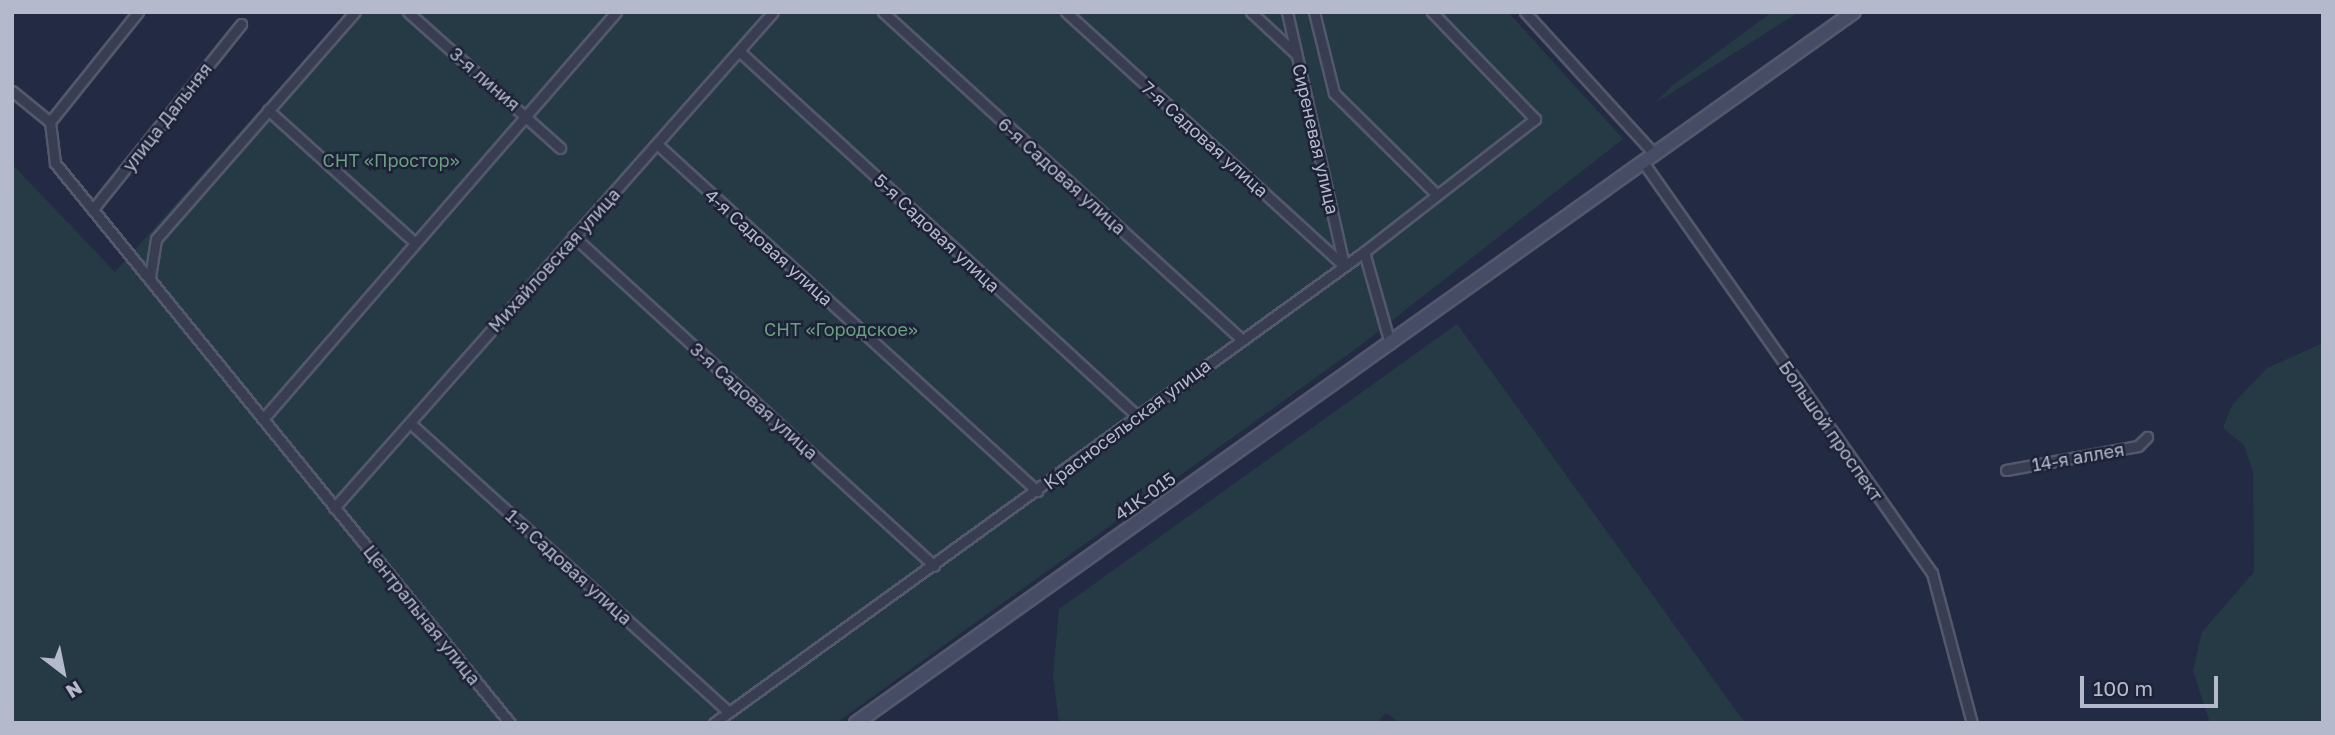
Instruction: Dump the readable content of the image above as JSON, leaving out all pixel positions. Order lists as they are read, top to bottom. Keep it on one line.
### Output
{"streets":{"main road":["41К-015"],"street":["3-я линия","улица Дальняя","7-я Садовая улица","Сиреневая улица","6-я Садовая улица","5-я Садовая улица","4-я Садовая улица","Михайловская улица","3-я Садовая улица","Красносельская улица","Большой проспект","14-я аллея","1-я Садовая улица","Центральная улица"]},"crossings":[["улица Дальняя","Центральная улица"],["7-я Садовая улица","Сиреневая улица"],["7-я Садовая улица","Красносельская улица"],["Сиреневая улица","Красносельская улица"],["6-я Садовая улица","Красносельская улица"],["5-я Садовая улица","Михайловская улица"],["5-я Садовая улица","Красносельская улица"],["4-я Садовая улица","Михайловская улица"],["4-я Садовая улица","Красносельская улица"],["Михайловская улица","3-я Садовая улица"],["Михайловская улица","1-я Садовая улица"],["Михайловская улица","Центральная улица"],["3-я Садовая улица","Красносельская улица"],["Красносельская улица","1-я Садовая улица"],["Большой проспект","41К-015"]],"parks":["СНТ «Простор»","СНТ «Городское»"],"scale_bar":"100 m","north":"bottom right"}
